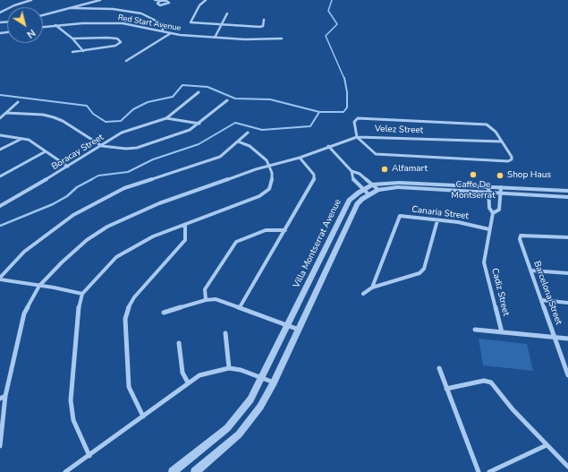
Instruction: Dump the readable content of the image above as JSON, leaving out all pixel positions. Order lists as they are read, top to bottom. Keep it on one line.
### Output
{"streets":{"street":["Red Start Avenue","Velez Street","Boracay Street","Canaria Street","Villa Montserrat Avenue","Cadiz Street","Barcelona Street"]},"crossings":[["Canaria Street","Cadiz Street"],["Villa Montserrat Avenue","Cadiz Street"]],"places":["Alfamart","Caffe De Montserrat","Shop Haus"],"north":"bottom right"}
